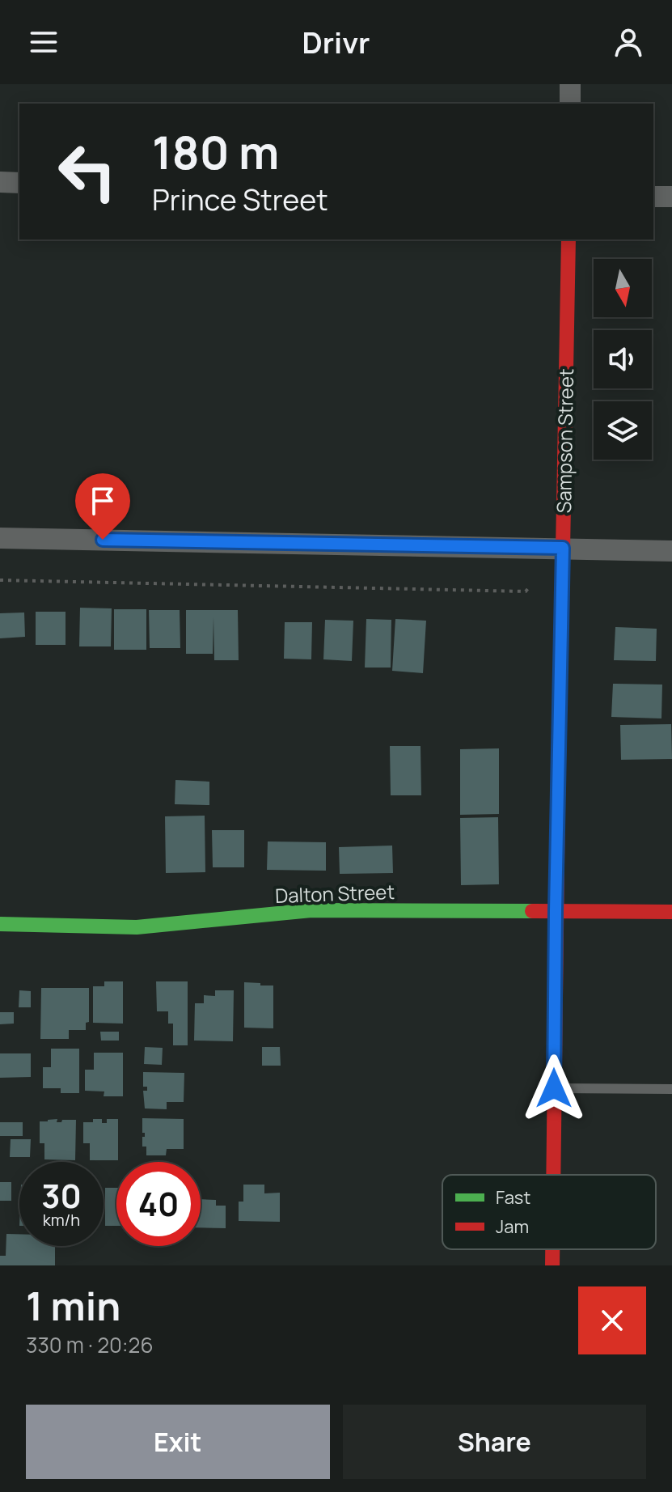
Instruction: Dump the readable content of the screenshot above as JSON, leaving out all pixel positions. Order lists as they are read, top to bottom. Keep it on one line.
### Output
{"streets":{"street":["Sampson Street","Dalton Street"]},"crossings":[["Sampson Street","Dalton Street"]],"legend":["Fast","Jam"],"north":"bottom","page":{"header":"Drivr","turn":["180 m","Prince Street"],"speed":"30 km/h","limit":"40","heading":["1 min","330 m · 20:26"],"buttons":["Exit","Share"]}}
